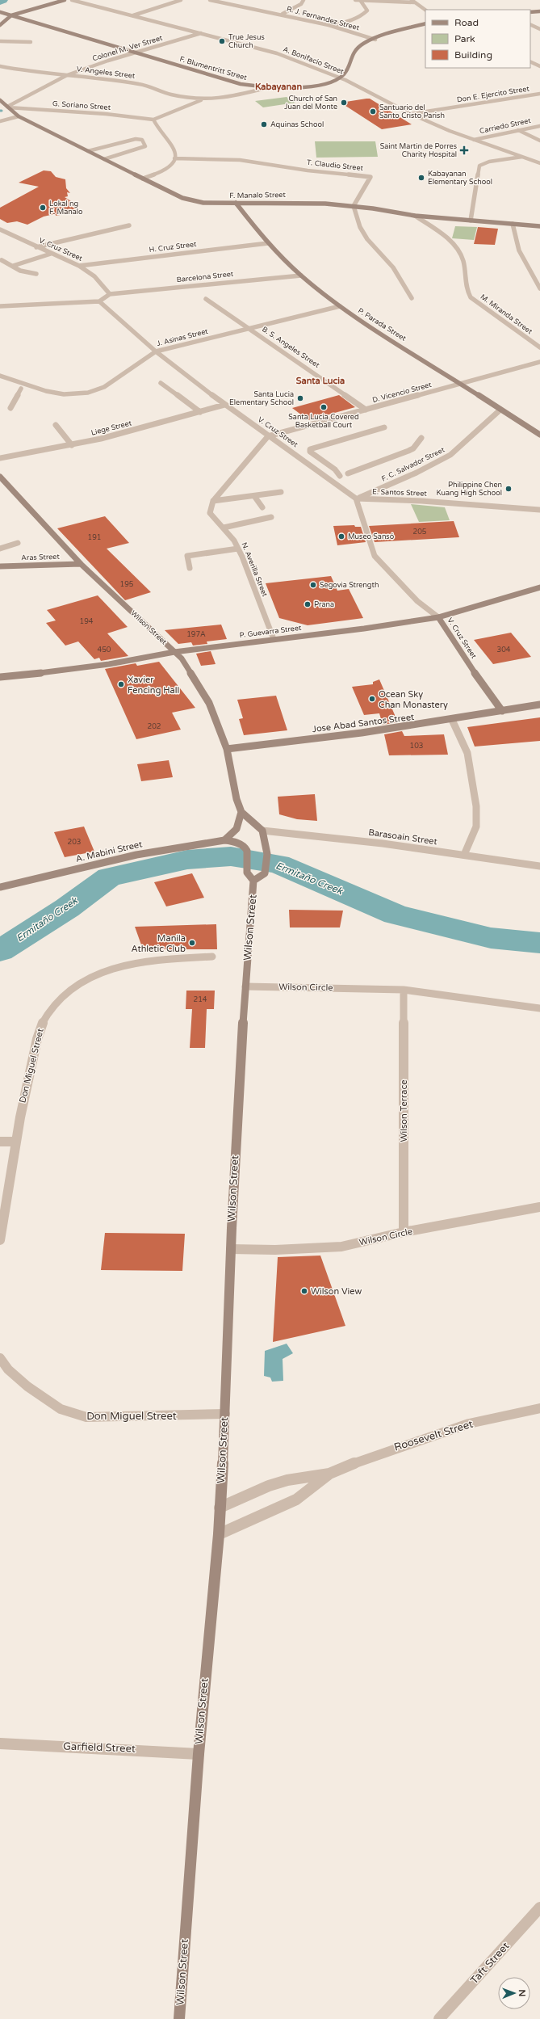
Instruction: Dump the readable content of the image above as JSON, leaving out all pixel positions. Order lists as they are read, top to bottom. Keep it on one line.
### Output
{"streets":{"main road":["F. Blumentritt Street","F. Manalo Street","V. Cruz Street","P. Parada Street","Aras Street","Wilson Street","P. Guevarra Street","Jose Abad Santos Street","A. Mabini Street"],"street":["R. J. Fernandez Street","Colonel M. Ver Street","A. Bonifacio Street","V. Angeles Street","Don E. Ejercito Street","G. Soriano Street","Carriedo Street","T. Claudio Street","H. Cruz Street","Barcelona Street","M. Miranda Street","J. Asinas Street","B. S. Angeles Street","D. Vicencio Street","Liege Street","F. C. Salvador Street","E. Santos Street","N. Averilla Street","Barasoain Street","Wilson Circle","Don Miguel Street","Wilson Terrace","Roosevelt Street","Garfield Street","Taft Street"]},"crossings":[["Colonel M. Ver Street","A. Bonifacio Street"],["Colonel M. Ver Street","F. Blumentritt Street"],["Colonel M. Ver Street","V. Angeles Street"],["Colonel M. Ver Street","G. Soriano Street"],["Colonel M. Ver Street","F. Manalo Street"],["A. Bonifacio Street","F. Blumentritt Street"],["A. Bonifacio Street","Don E. Ejercito Street"],["A. Bonifacio Street","Carriedo Street"],["F. Blumentritt Street","V. Angeles Street"],["V. Angeles Street","G. Soriano Street"],["G. Soriano Street","F. Manalo Street"],["T. Claudio Street","F. Manalo Street"],["F. Manalo Street","M. Miranda Street"],["F. Manalo Street","P. Parada Street"],["H. Cruz Street","V. Cruz Street"],["H. Cruz Street","P. Parada Street"],["V. Cruz Street","Barcelona Street"],["V. Cruz Street","J. Asinas Street"],["V. Cruz Street","D. Vicencio Street"],["V. Cruz Street","Liege Street"],["V. Cruz Street","F. C. Salvador Street"],["V. Cruz Street","E. Santos Street"],["V. Cruz Street","P. Guevarra Street"],["V. Cruz Street","Jose Abad Santos Street"],["Barcelona Street","P. Parada Street"],["P. Parada Street","J. Asinas Street"],["P. Parada Street","D. Vicencio Street"],["P. Parada Street","F. C. Salvador Street"],["J. Asinas Street","B. S. Angeles Street"],["B. S. Angeles Street","D. Vicencio Street"],["F. C. Salvador Street","E. Santos Street"],["Aras Street","Wilson Street"],["N. Averilla Street","P. Guevarra Street"],["Wilson Street","P. Guevarra Street"],["Wilson Street","Jose Abad Santos Street"],["Wilson Street","Barasoain Street"],["Wilson Street","A. Mabini Street"],["Wilson Street","Wilson Circle"],["Wilson Street","Don Miguel Street"],["Wilson Street","Roosevelt Street"],["Wilson Street","Garfield Street"],["Wilson Circle","Wilson Terrace"]],"districts":["Kabayanan","Santa Lucia"],"water":["Ermitaño Creek"],"places":{"other":["True Jesus Church","Church of San Juan del Monte","Santuario del Santo Cristo Parish","Aquinas School","Kabayanan Elementary School","Lokal ng F. Manalo","Santa Lucia Elementary School","Santa Lucia Covered Basketball Court","Philippine Chen Kuang High School","Museo Sansó","Segovia Strength","Prana","Xavier Fencing Hall","Ocean Sky Chan Monastery","Manila Athletic Club","Wilson View"],"health":["Saint Martin de Porres Charity Hospital"]},"house_numbers":["205","191","195","194","197A","450","304","202","103","203","214"],"legend":["Road","Park","Building"],"north":"right"}
